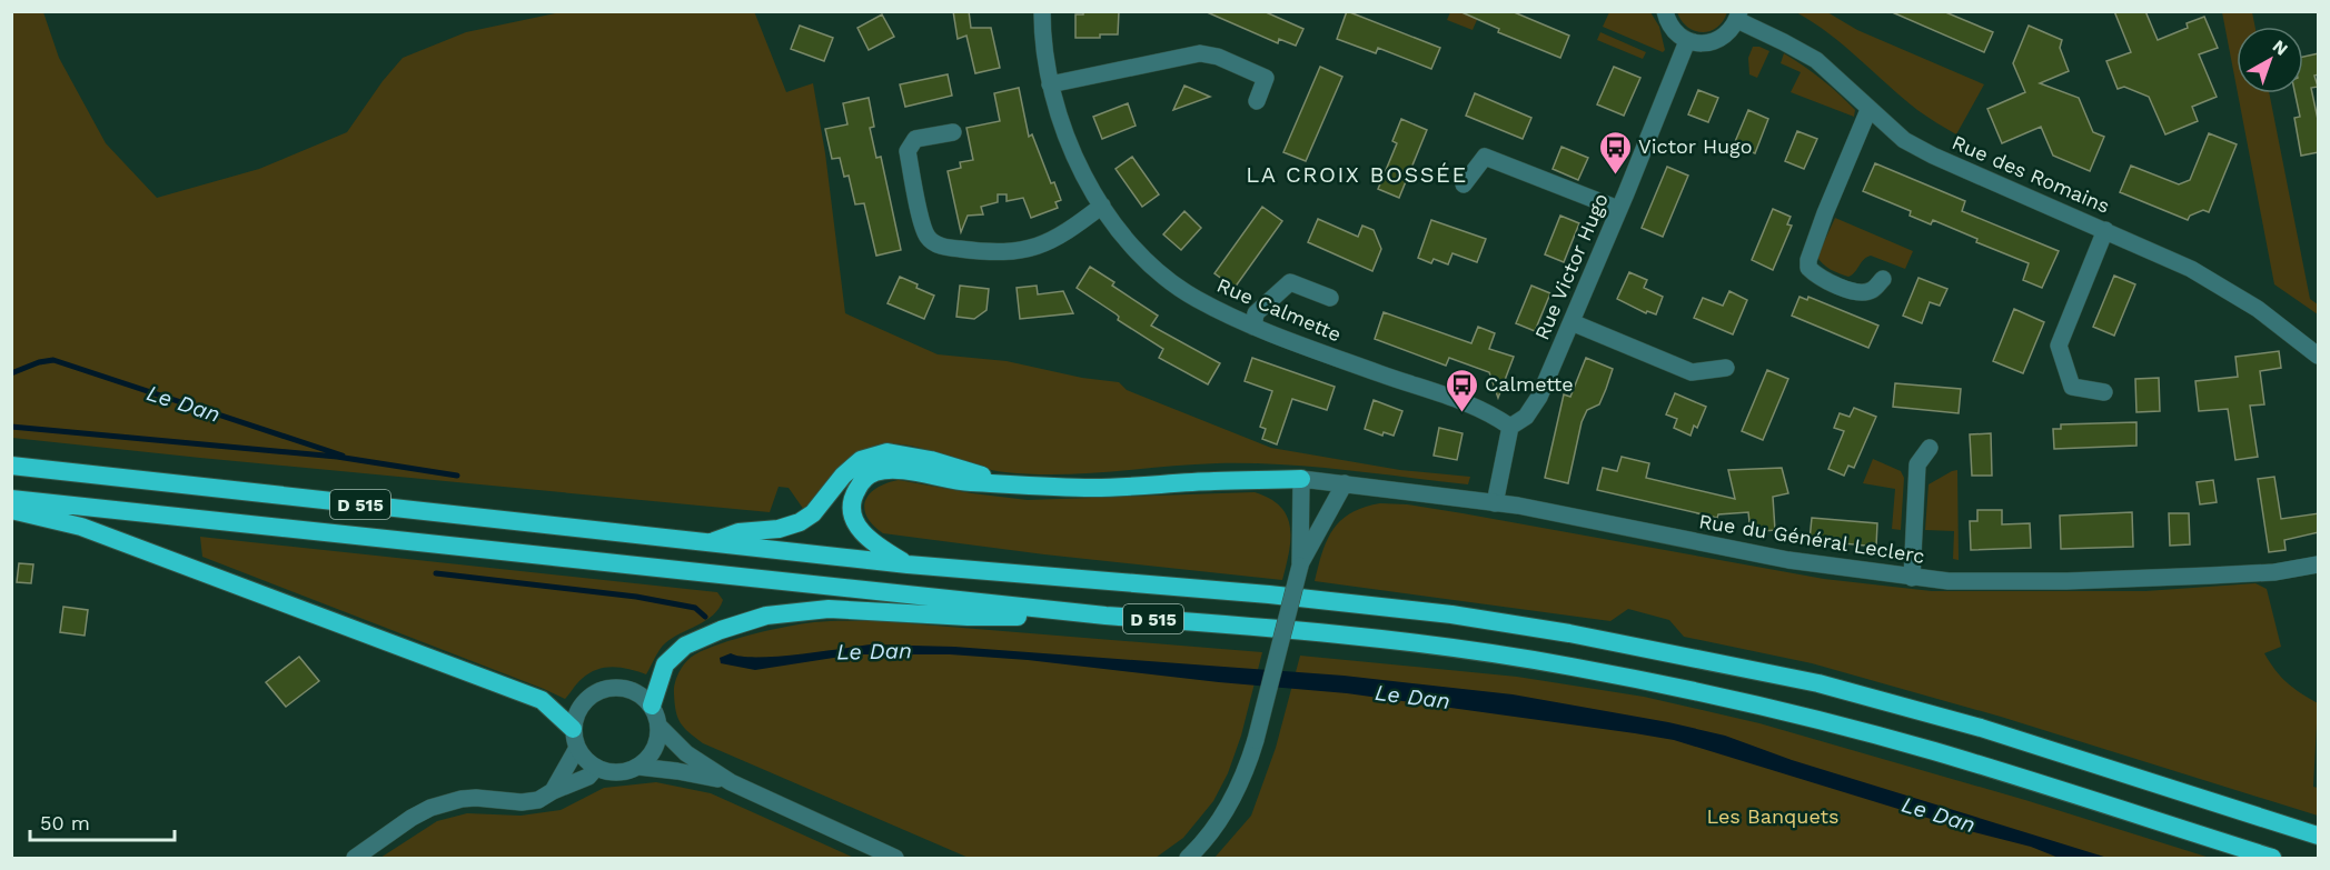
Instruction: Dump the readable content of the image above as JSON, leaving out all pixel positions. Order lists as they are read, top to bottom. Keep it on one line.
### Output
{"streets":{"highway":["D 515"],"street":["Rue des Romains","Rue Victor Hugo","Rue Calmette","Rue du Général Leclerc"]},"crossings":[["Rue Victor Hugo","Rue Calmette"]],"districts":["LA CROIX BOSSÉE"],"water":["Le Dan"],"parks":["Les Banquets"],"places":{"bus stop":["Victor Hugo","Calmette"]},"scale_bar":"50 m","north":"top right"}
